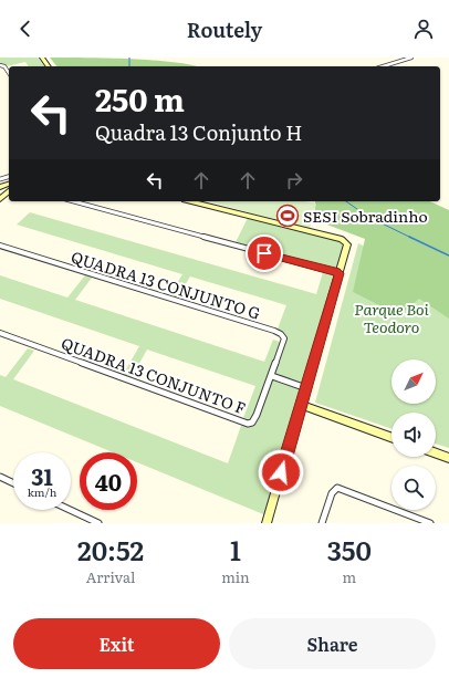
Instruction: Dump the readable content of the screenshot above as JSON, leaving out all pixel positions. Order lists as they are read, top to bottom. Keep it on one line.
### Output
{"streets":{"street":["QUADRA 13 CONJUNTO G","QUADRA 13 CONJUNTO F"]},"crossings":[["QUADRA 13 CONJUNTO G","QUADRA 13 CONJUNTO F"]],"parks":["Parque Boi Teodoro"],"places":{"sports":["SESI Sobradinho"]},"north":"top right","page":{"header":"Routely","turn":["250 m","Quadra 13 Conjunto H"],"speed":"31 km/h","limit":"40","eta":["20:52","Arrival","1","min","350","m"],"buttons":["Exit","Share"]}}
